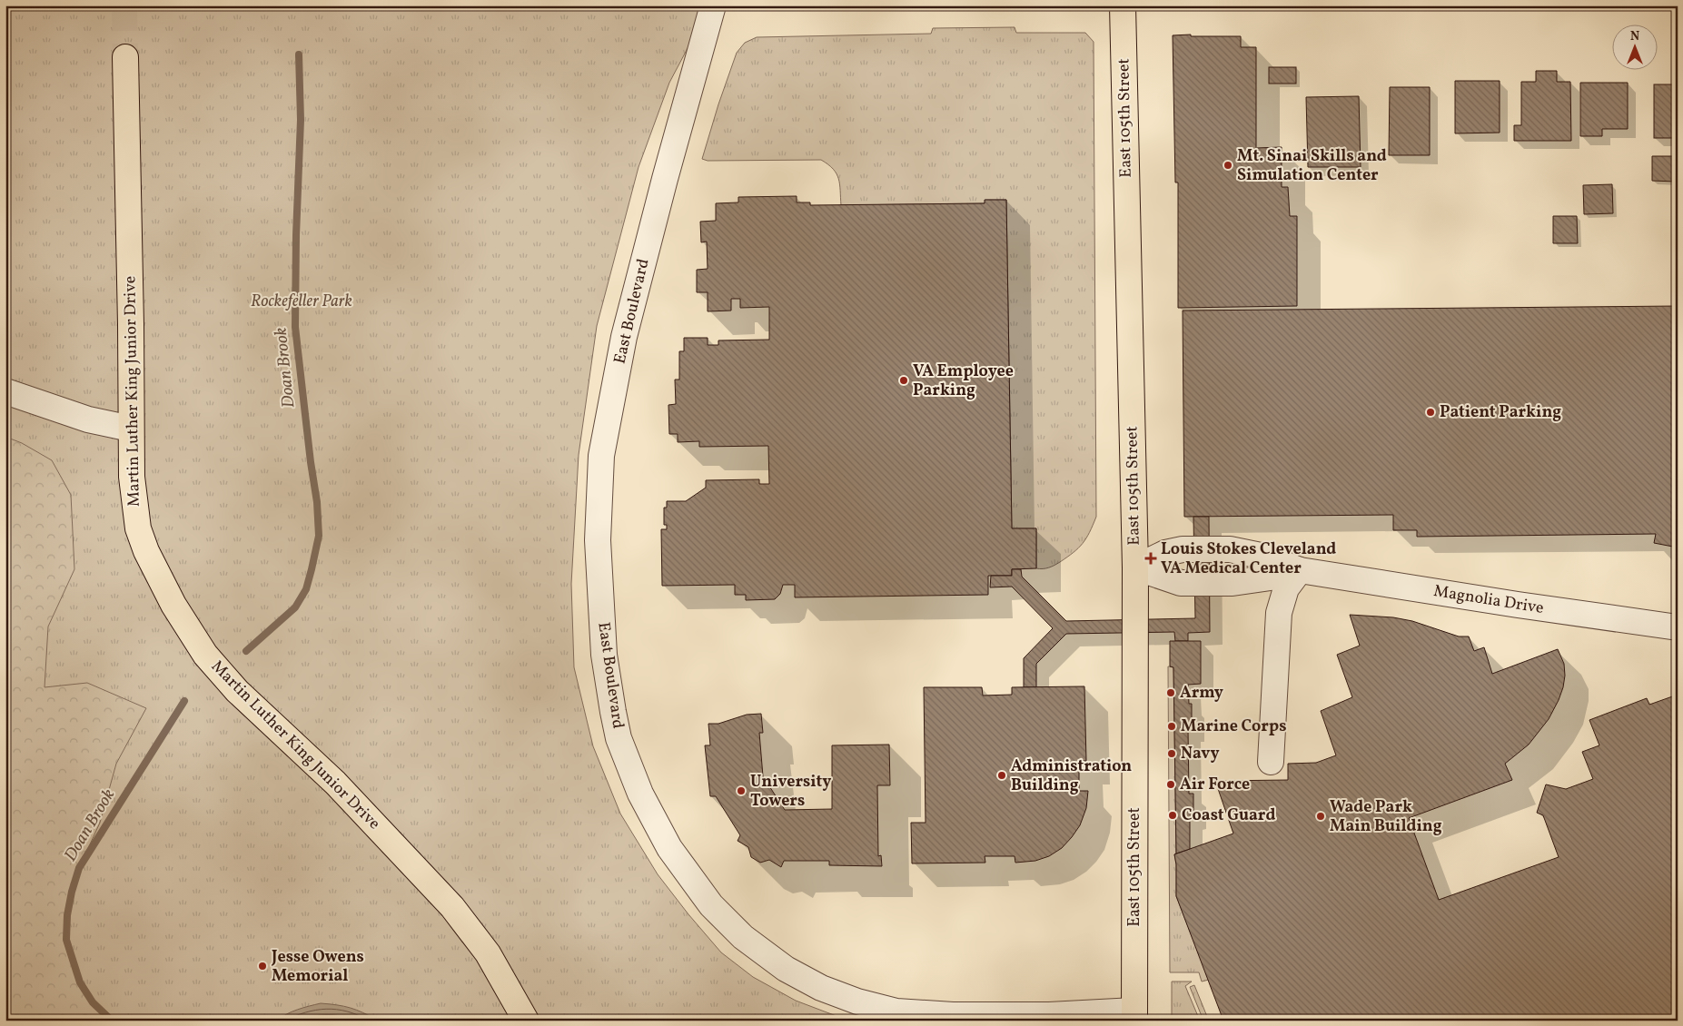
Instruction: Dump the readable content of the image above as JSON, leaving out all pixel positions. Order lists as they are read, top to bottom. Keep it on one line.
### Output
{"streets":{"main road":["East 105th Street","Martin Luther King Junior Drive"],"street":["East Boulevard","Magnolia Drive"]},"crossings":[["East 105th Street","East Boulevard"],["East 105th Street","Magnolia Drive"]],"water":["Doan Brook"],"parks":["Rockefeller Park"],"places":{"other":["Mt. Sinai Skills and Simulation Center","VA Employee Parking","Patient Parking","Army","Marine Corps","Navy","Administration Building","Air Force","University Towers","Coast Guard","Wade Park Main Building","Jesse Owens Memorial"],"health":["Louis Stokes Cleveland VA Medical Center"]},"north":"top"}
